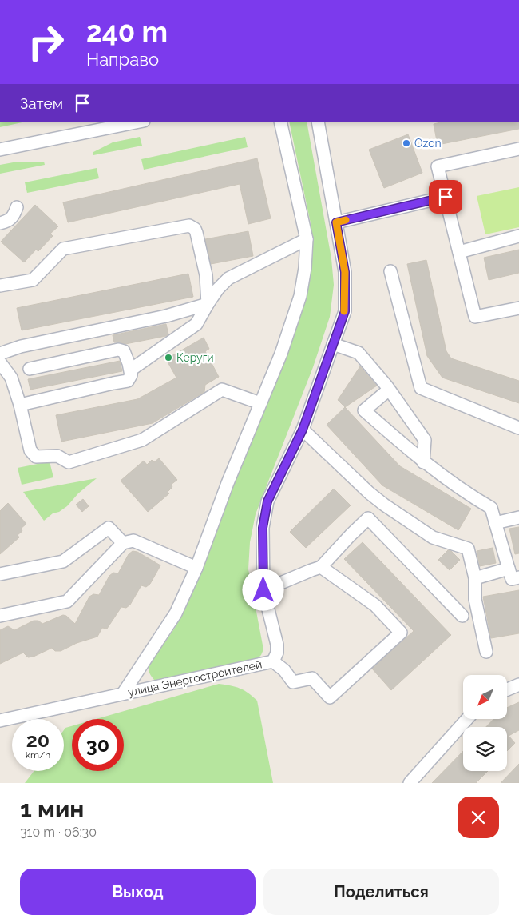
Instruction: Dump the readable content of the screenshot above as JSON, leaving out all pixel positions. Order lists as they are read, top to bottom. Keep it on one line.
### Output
{"streets":{"street":["улица Энергостроителей"]},"places":["Ozon","Керуги"],"north":"bottom left","page":{"turn":["240 m","Направо"],"then":"Затем","speed":"20 km/h","limit":"30","heading":["1 мин","310 m · 06:30"],"buttons":["Выход","Поделиться"]}}
